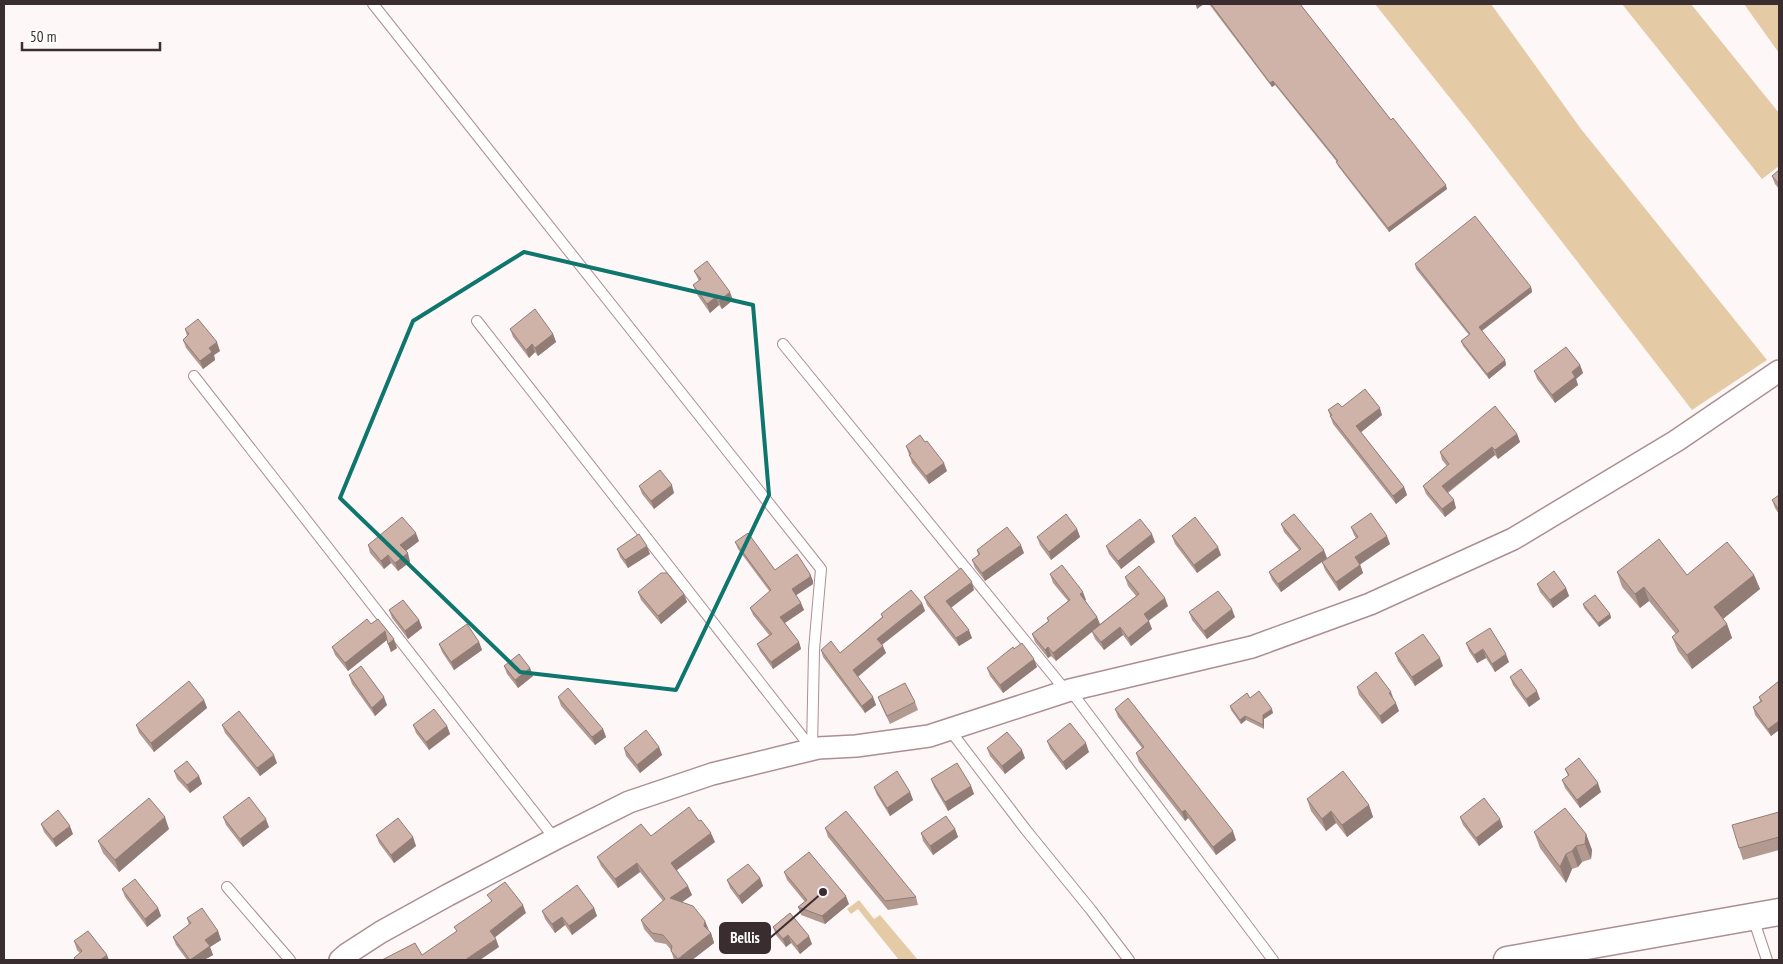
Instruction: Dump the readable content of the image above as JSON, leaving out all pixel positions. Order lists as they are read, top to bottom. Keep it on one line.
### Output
{"places":["Bellis"],"scale_bar":"50 m"}
